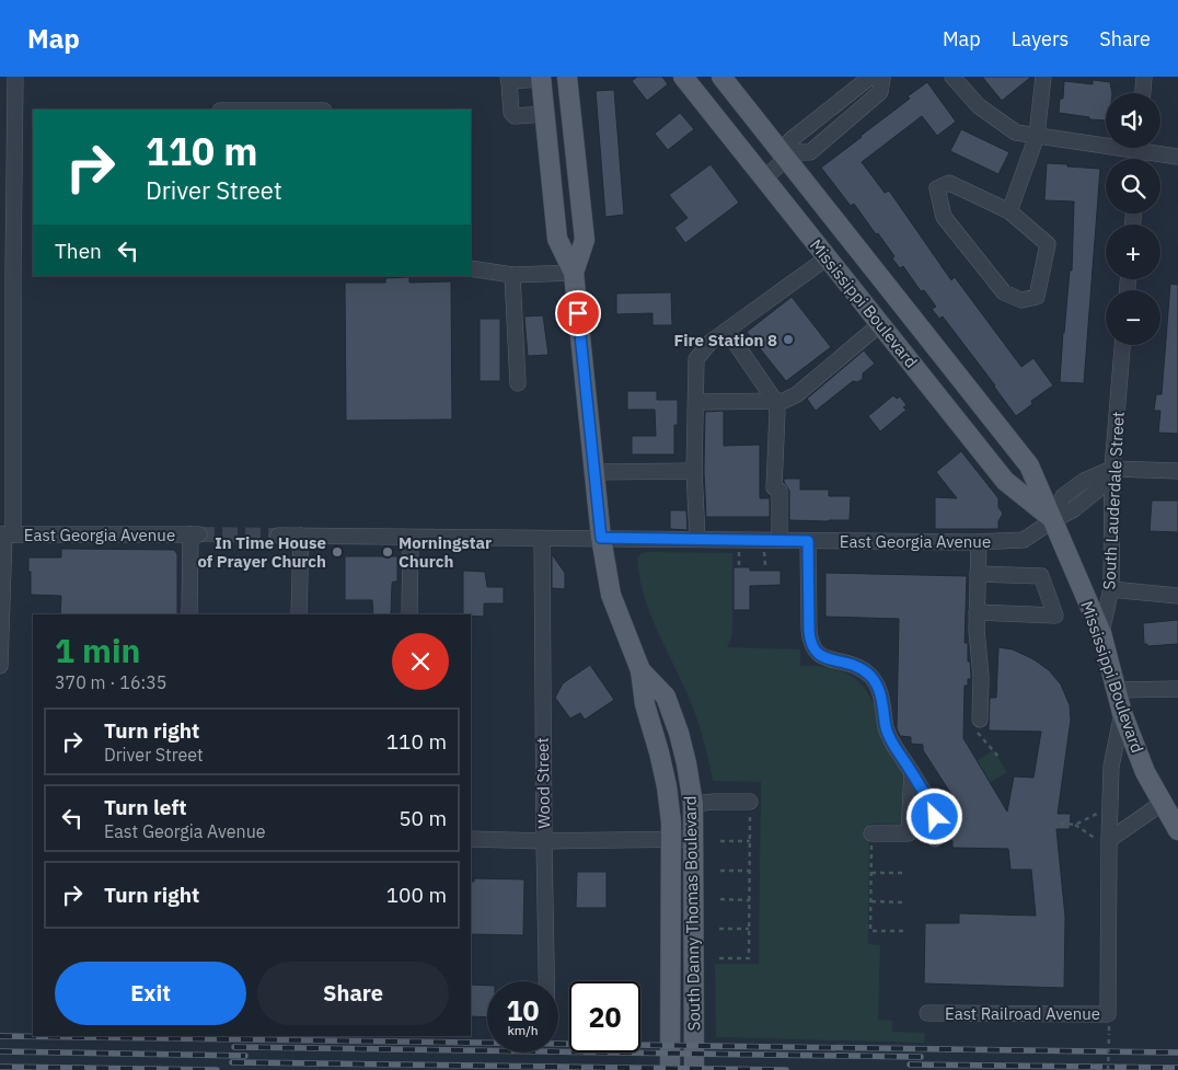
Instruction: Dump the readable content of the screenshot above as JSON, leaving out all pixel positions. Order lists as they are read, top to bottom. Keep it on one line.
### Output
{"streets":{"main road":["Mississippi Boulevard","South Danny Thomas Boulevard"],"street":["South Lauderdale Street","East Georgia Avenue","Wood Street","East Railroad Avenue"]},"crossings":[["Mississippi Boulevard","South Lauderdale Street"],["Mississippi Boulevard","East Georgia Avenue"],["Mississippi Boulevard","East Railroad Avenue"],["South Lauderdale Street","East Georgia Avenue"],["East Georgia Avenue","Wood Street"],["East Georgia Avenue","South Danny Thomas Boulevard"]],"places":["Fire Station 8","In Time House of Prayer Church","Morningstar Church"],"page":{"header":"Map","nav":["Map","Layers","Share"],"map_buttons":["+","−"],"turn":["110 m","Driver Street"],"then":"Then","heading":["1 min","370 m · 16:35"],"list":[{"name":"Turn right","note":"Driver Street","value":"110 m"},{"name":"Turn left","note":"East Georgia Avenue","value":"50 m"},{"name":"Turn right","value":"100 m"}],"buttons":["Exit","Share"],"speed":"10 km/h","limit":"20"}}
